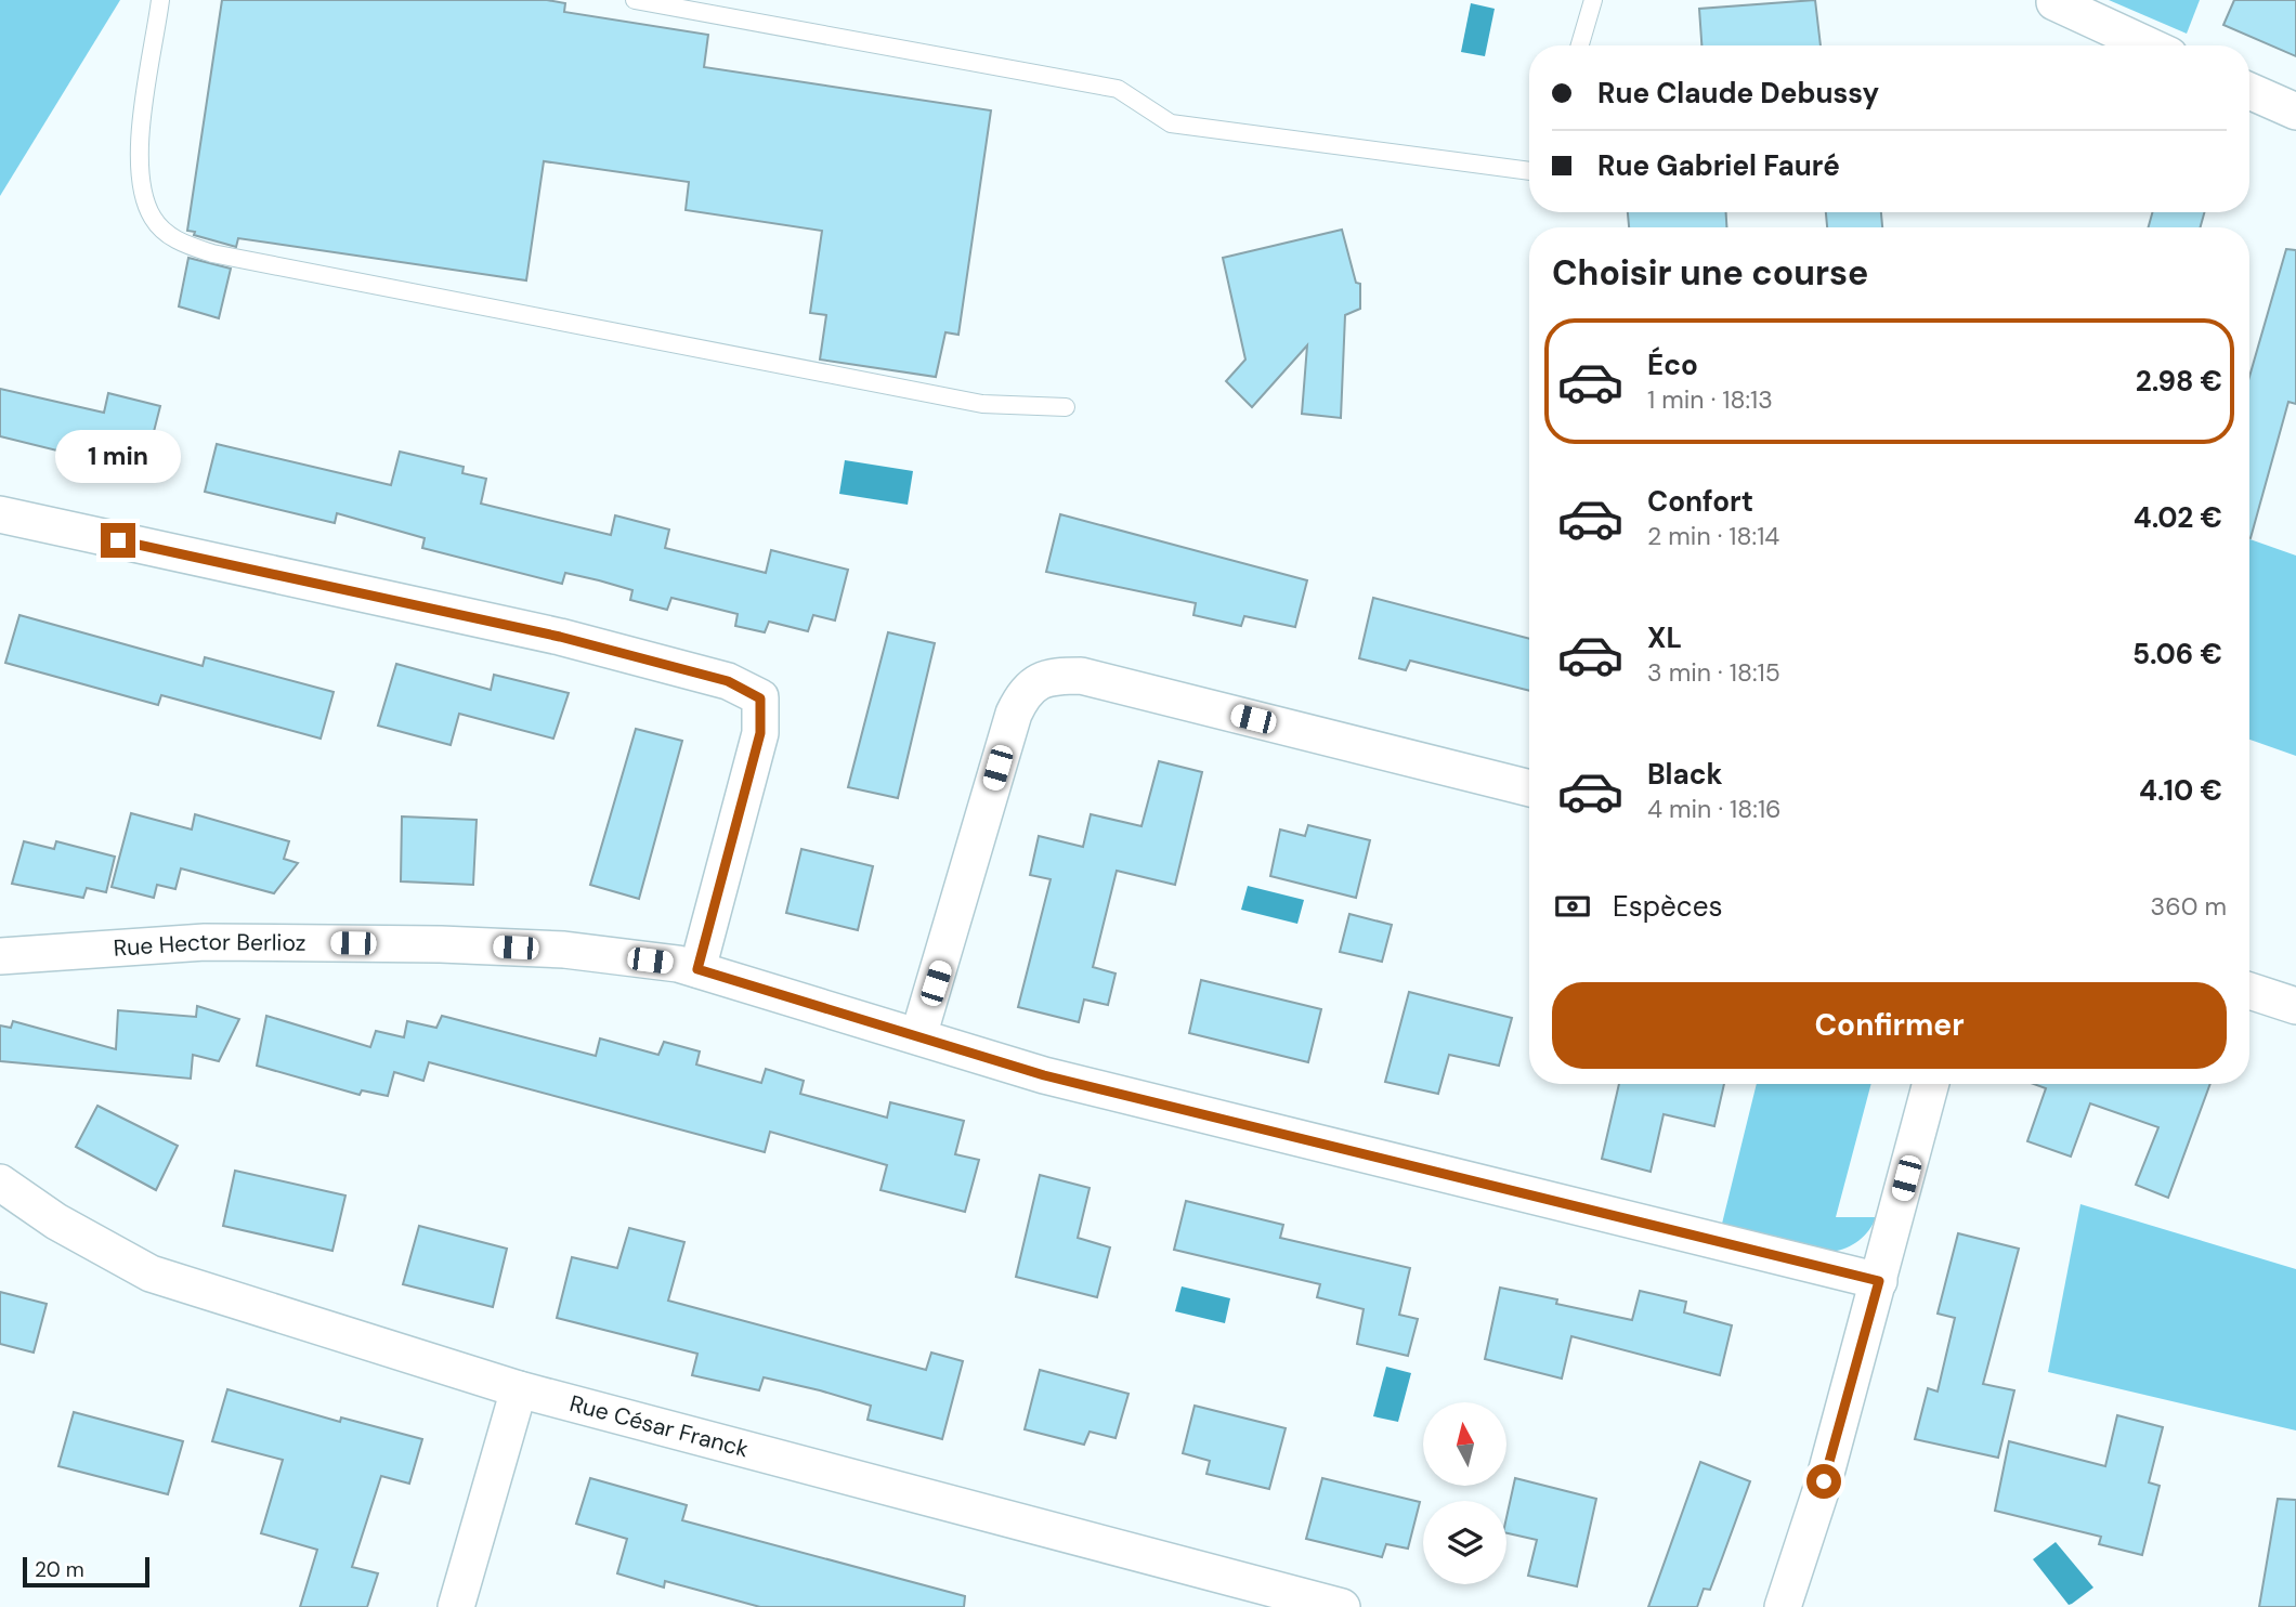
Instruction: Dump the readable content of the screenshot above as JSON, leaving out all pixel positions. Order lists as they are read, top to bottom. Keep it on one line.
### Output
{"streets":{"street":["Rue Hector Berlioz","Rue César Franck"]},"scale_bar":"20 m","north":"top","page":{"banner":["Rue Claude Debussy","Rue Gabriel Fauré"],"heading":"Choisir une course","list":[{"name":"Éco","note":"1 min · 18:13","value":"2.98 €"},{"name":"Confort","note":"2 min · 18:14","value":"4.02 €"},{"name":"XL","note":"3 min · 18:15","value":"5.06 €"},{"name":"Black","note":"4 min · 18:16","value":"4.10 €"}],"bubble":"1 min","pay":["Espèces","360 m"],"buttons":"Confirmer","scale":"20 m"}}
